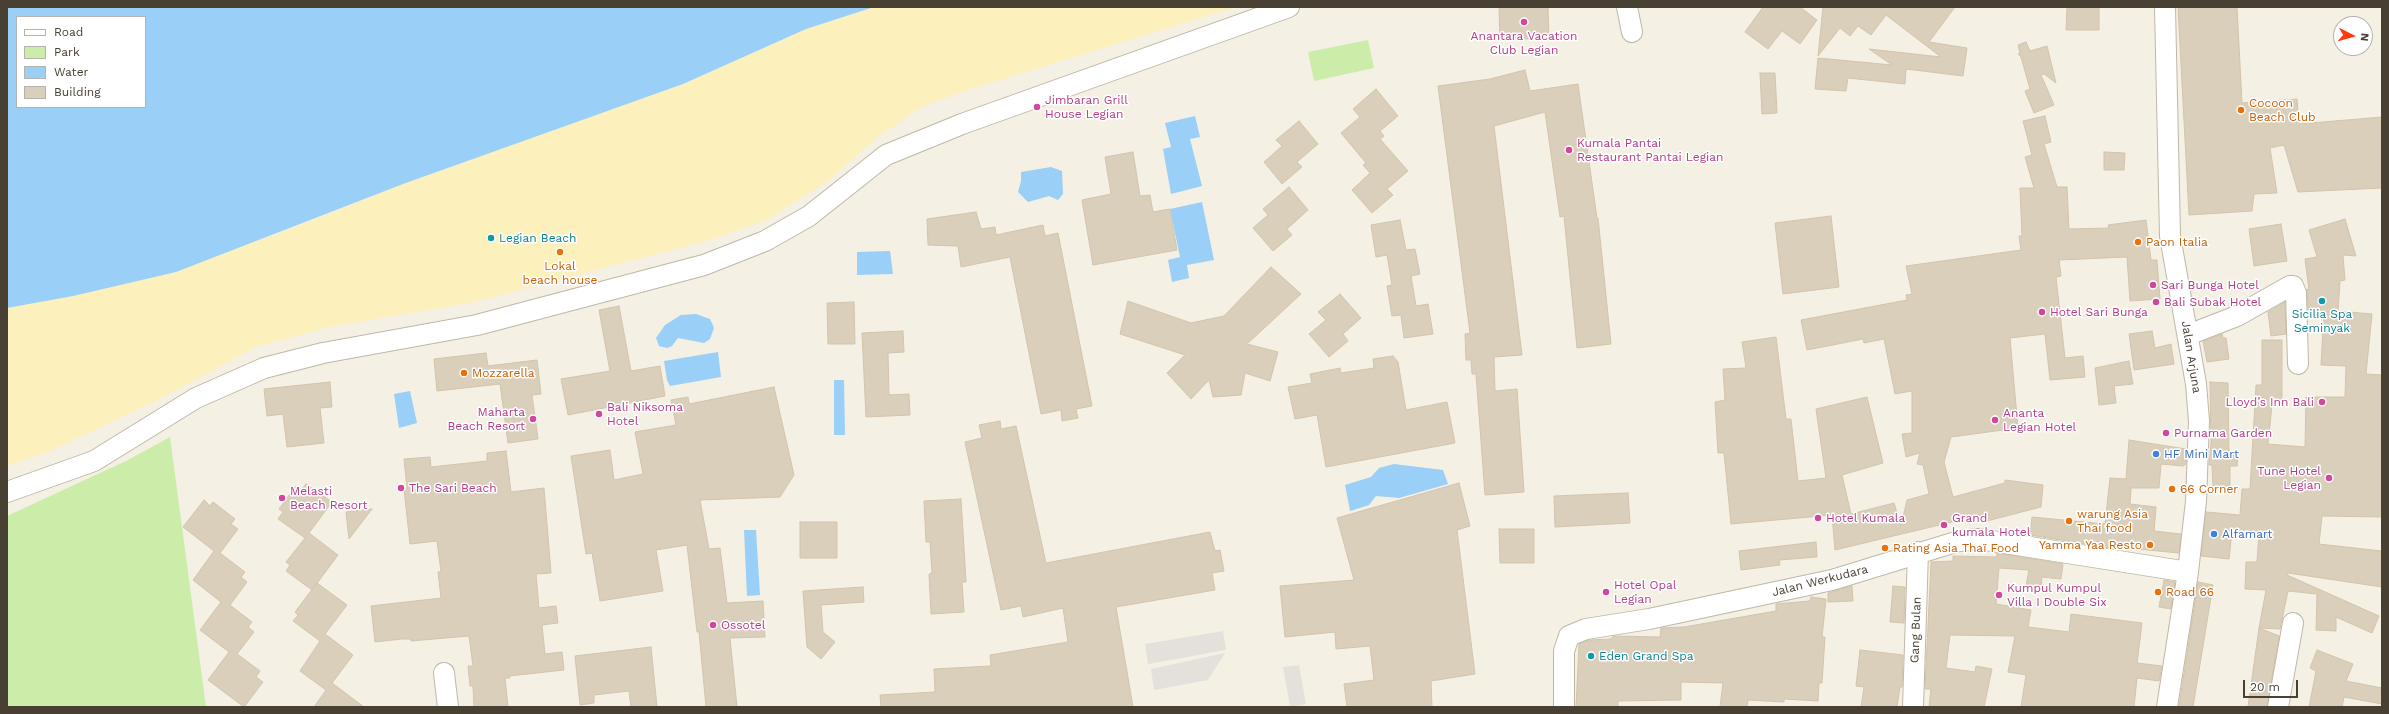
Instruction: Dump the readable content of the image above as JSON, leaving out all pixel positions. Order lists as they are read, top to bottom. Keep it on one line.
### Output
{"streets":{"street":["Jalan Arjuna","Jalan Werkudara","Gang Bulan"]},"crossings":[["Jalan Arjuna","Jalan Werkudara"],["Jalan Werkudara","Gang Bulan"]],"places":["Anantara Vacation Club Legian","Jimbaran Grill House Legian","Cocoon Beach Club","Kumala Pantai Restaurant Pantai Legian","Legian Beach","Paon Italia","Lokal beach house","Sari Bunga Hotel","Sicilia Spa Seminyak","Bali Subak Hotel","Hotel Sari Bunga","Mozzarella","Lloyd’s Inn Bali","Bali Niksoma Hotel","Maharta Beach Resort","Ananta Legian Hotel","Purnama Garden","HF Mini Mart","Tune Hotel Legian","The Sari Beach","66 Corner","Melasti Beach Resort","Hotel Kumala","warung Asia Thai food","Grand kumala Hotel","Alfamart","Yamma Yaa Resto","Rating Asia Thaï Food","Hotel Opal Legian","Road 66","Kumpul Kumpul Villa I Double Six","Ossotel","Eden Grand Spa"],"legend":["Road","Park","Water","Building"],"scale_bar":"20 m","north":"right"}
